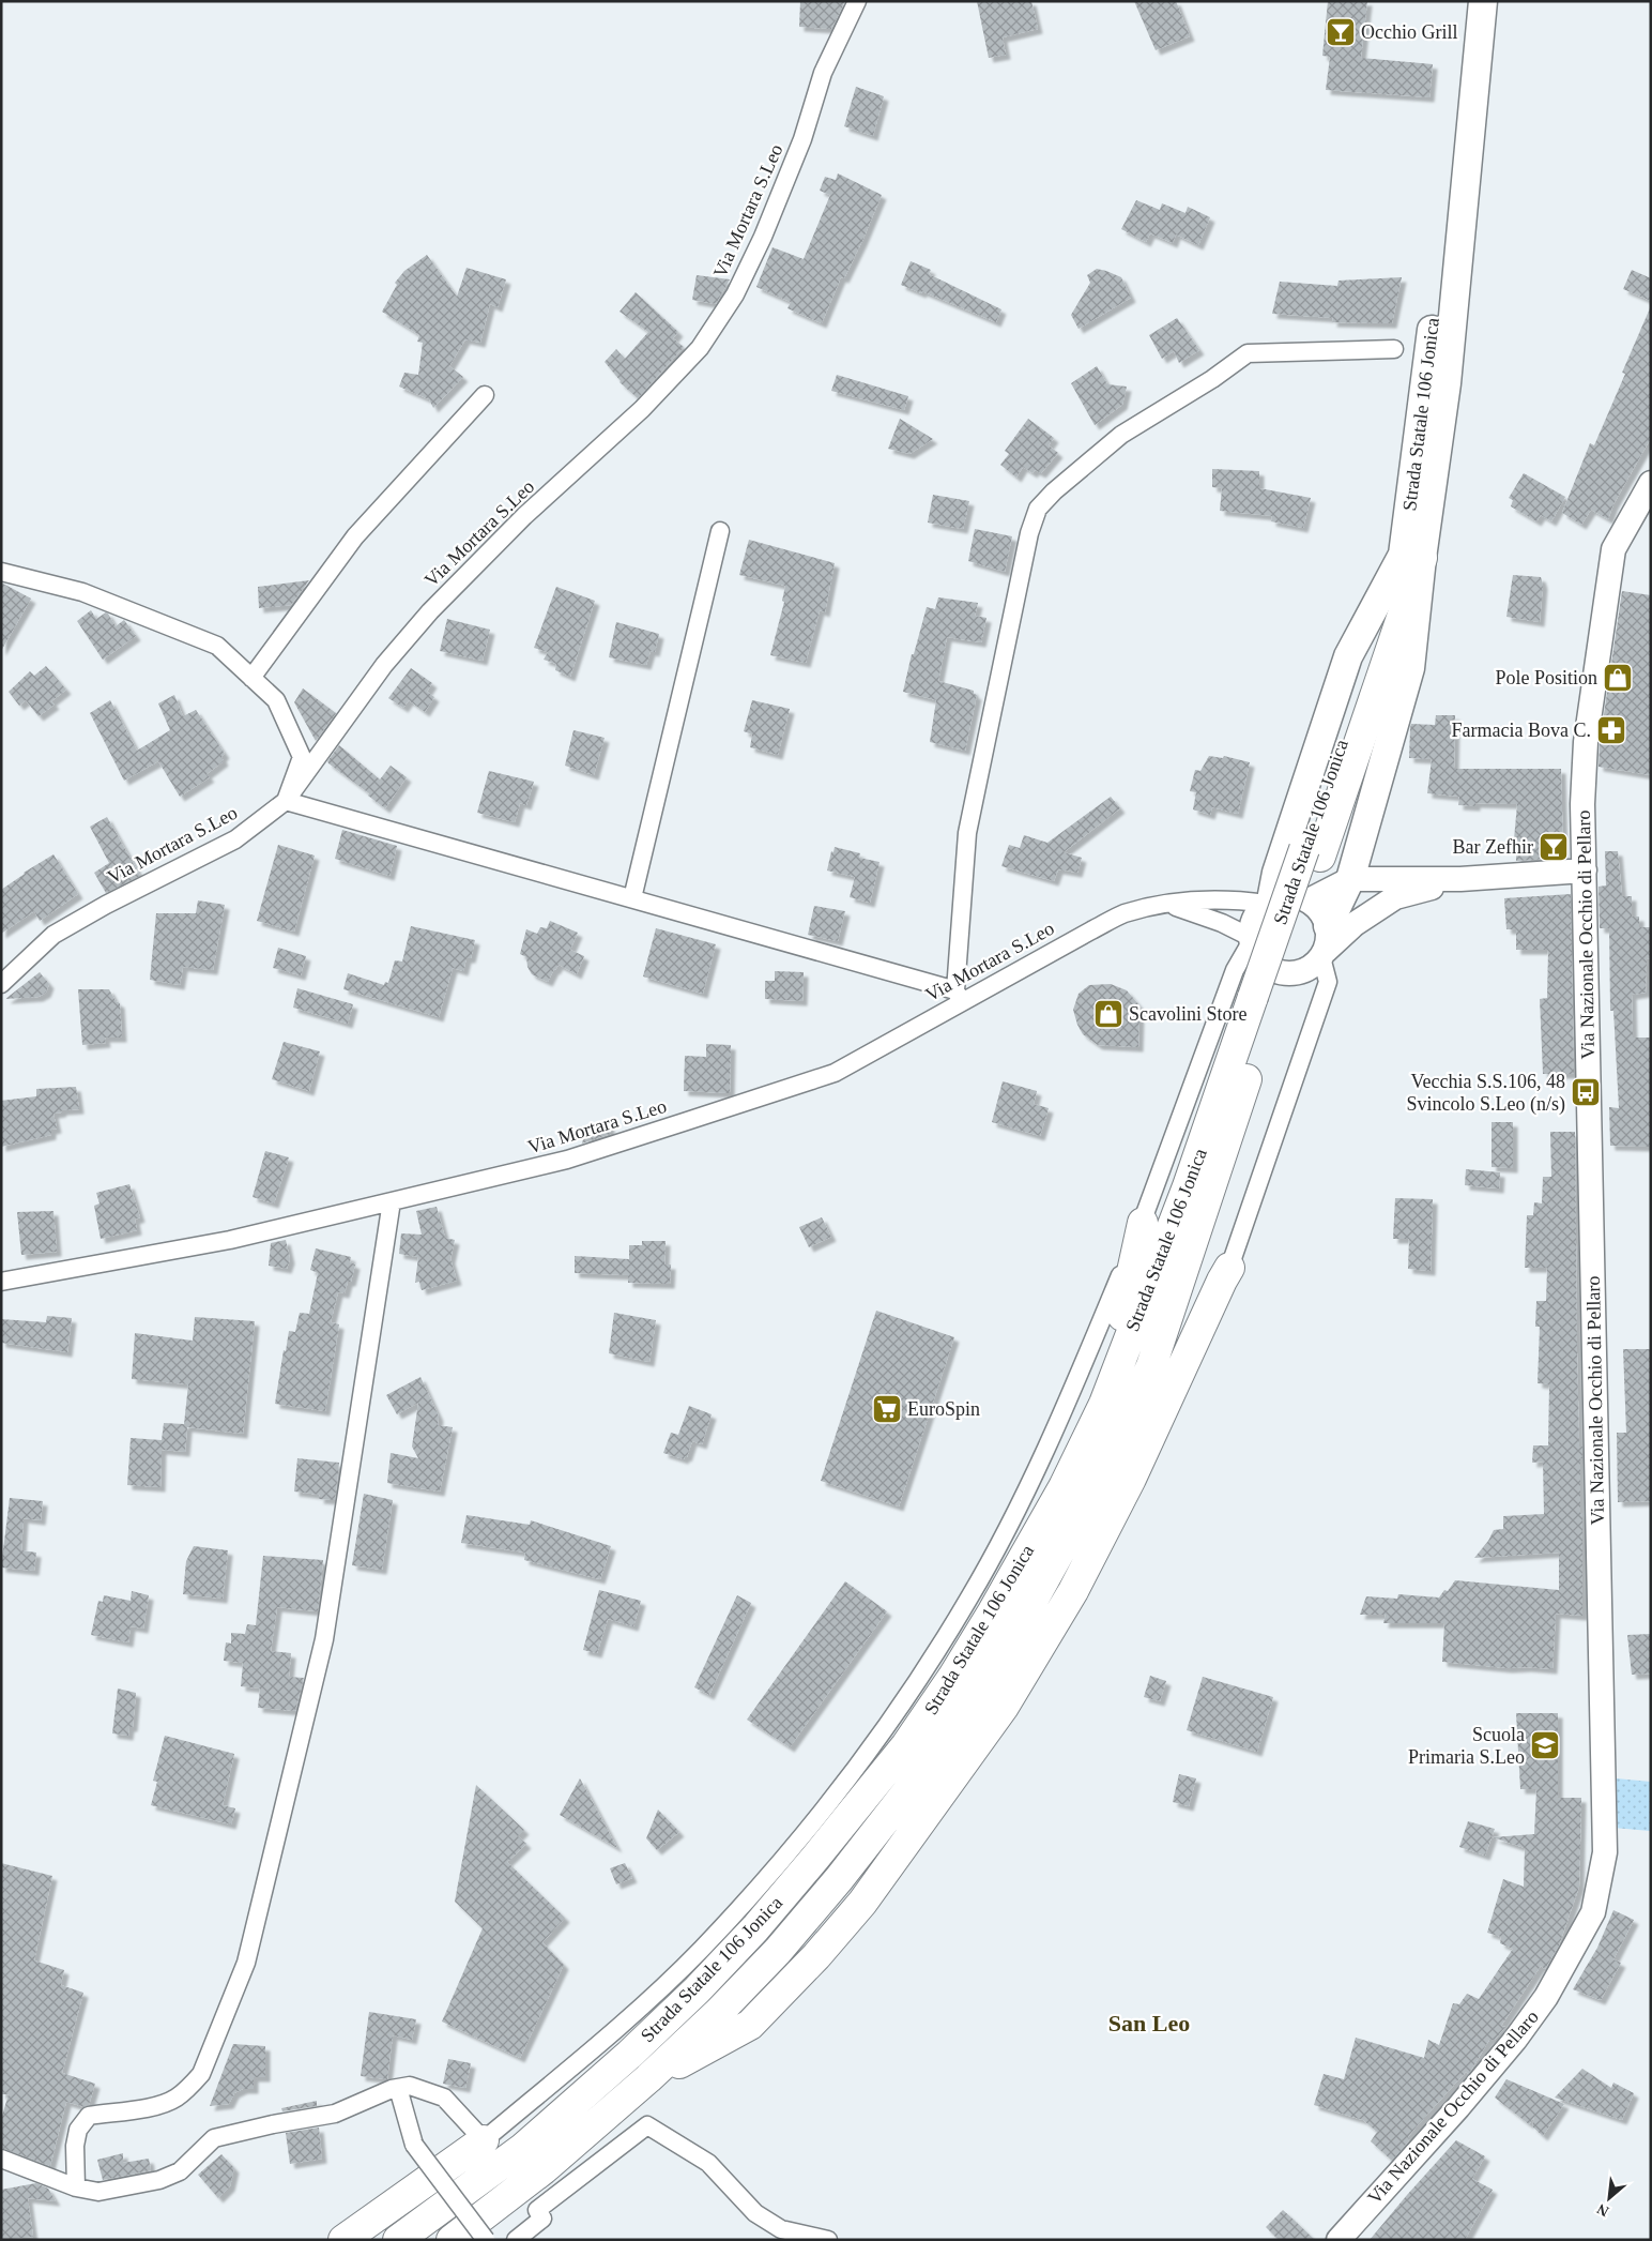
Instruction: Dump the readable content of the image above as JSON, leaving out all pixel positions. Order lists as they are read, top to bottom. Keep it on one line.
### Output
{"streets":{"highway":["Strada Statale 106 Jonica"],"street":["Via Mortara S.Leo","Via Nazionale Occhio di Pellaro"]},"districts":["San Leo"],"places":{"bar":["Occhio Grill","Bar Zefhir"],"shop":["Pole Position","Scavolini Store"],"pharmacy":["Farmacia Bova C."],"bus stop":["Vecchia S.S.106, 48 Svincolo S.Leo (n/s)"],"supermarket":["EuroSpin"],"school or university":["Scuola Primaria S.Leo"]},"north":"bottom left"}
